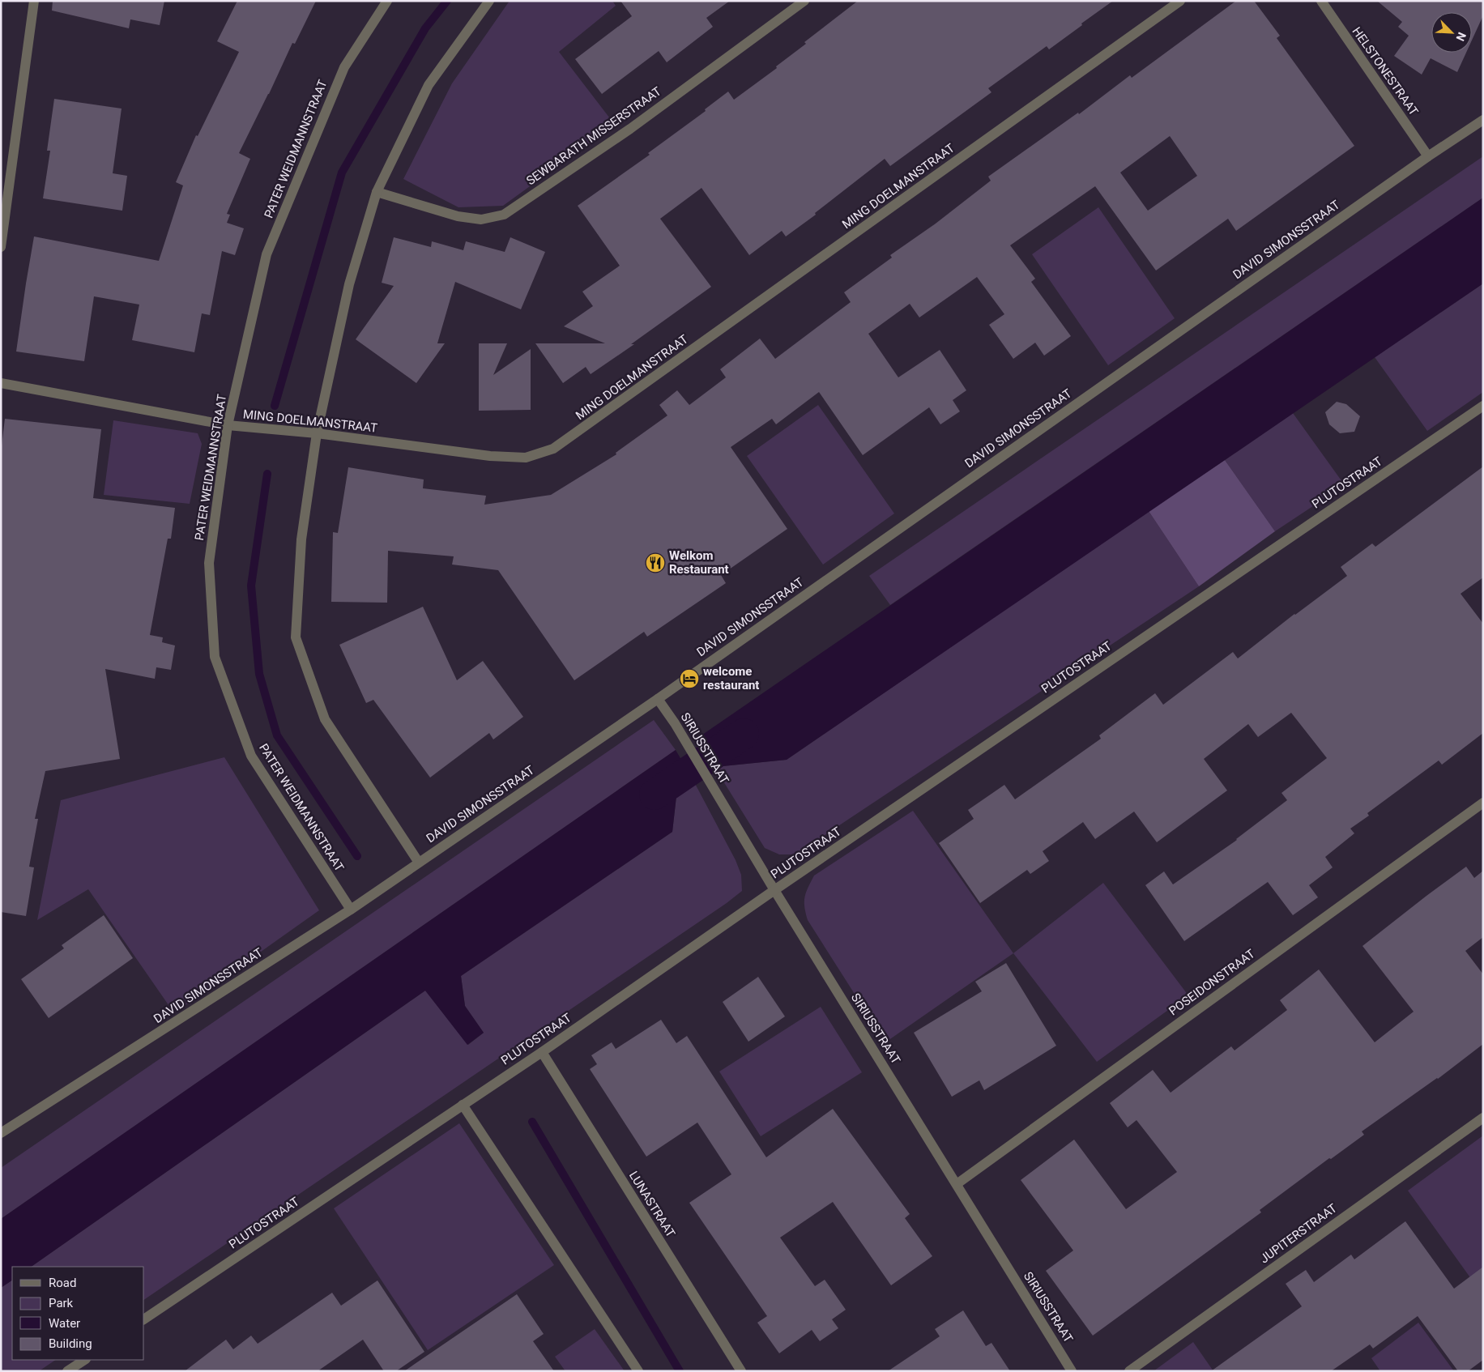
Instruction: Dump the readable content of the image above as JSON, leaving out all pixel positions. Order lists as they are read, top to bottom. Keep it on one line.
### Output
{"streets":{"street":["HELSTONESTRAAT","SEWBARATH MISSERSTRAAT","PATER WEIDMANNSTRAAT","MING DOELMANSTRAAT","DAVID SIMONSSTRAAT","PLUTOSTRAAT","SIRIUSSTRAAT","POSEIDONSTRAAT","LUNASTRAAT","JUPITERSTRAAT"]},"crossings":[["HELSTONESTRAAT","DAVID SIMONSSTRAAT"],["PATER WEIDMANNSTRAAT","MING DOELMANSTRAAT"],["PATER WEIDMANNSTRAAT","DAVID SIMONSSTRAAT"],["DAVID SIMONSSTRAAT","SIRIUSSTRAAT"],["PLUTOSTRAAT","SIRIUSSTRAAT"],["PLUTOSTRAAT","LUNASTRAAT"],["SIRIUSSTRAAT","POSEIDONSTRAAT"]],"places":{"restaurant":["Welkom Restaurant"],"hotel":["welcome restaurant"]},"legend":["Road","Park","Water","Building"],"north":"bottom right"}
